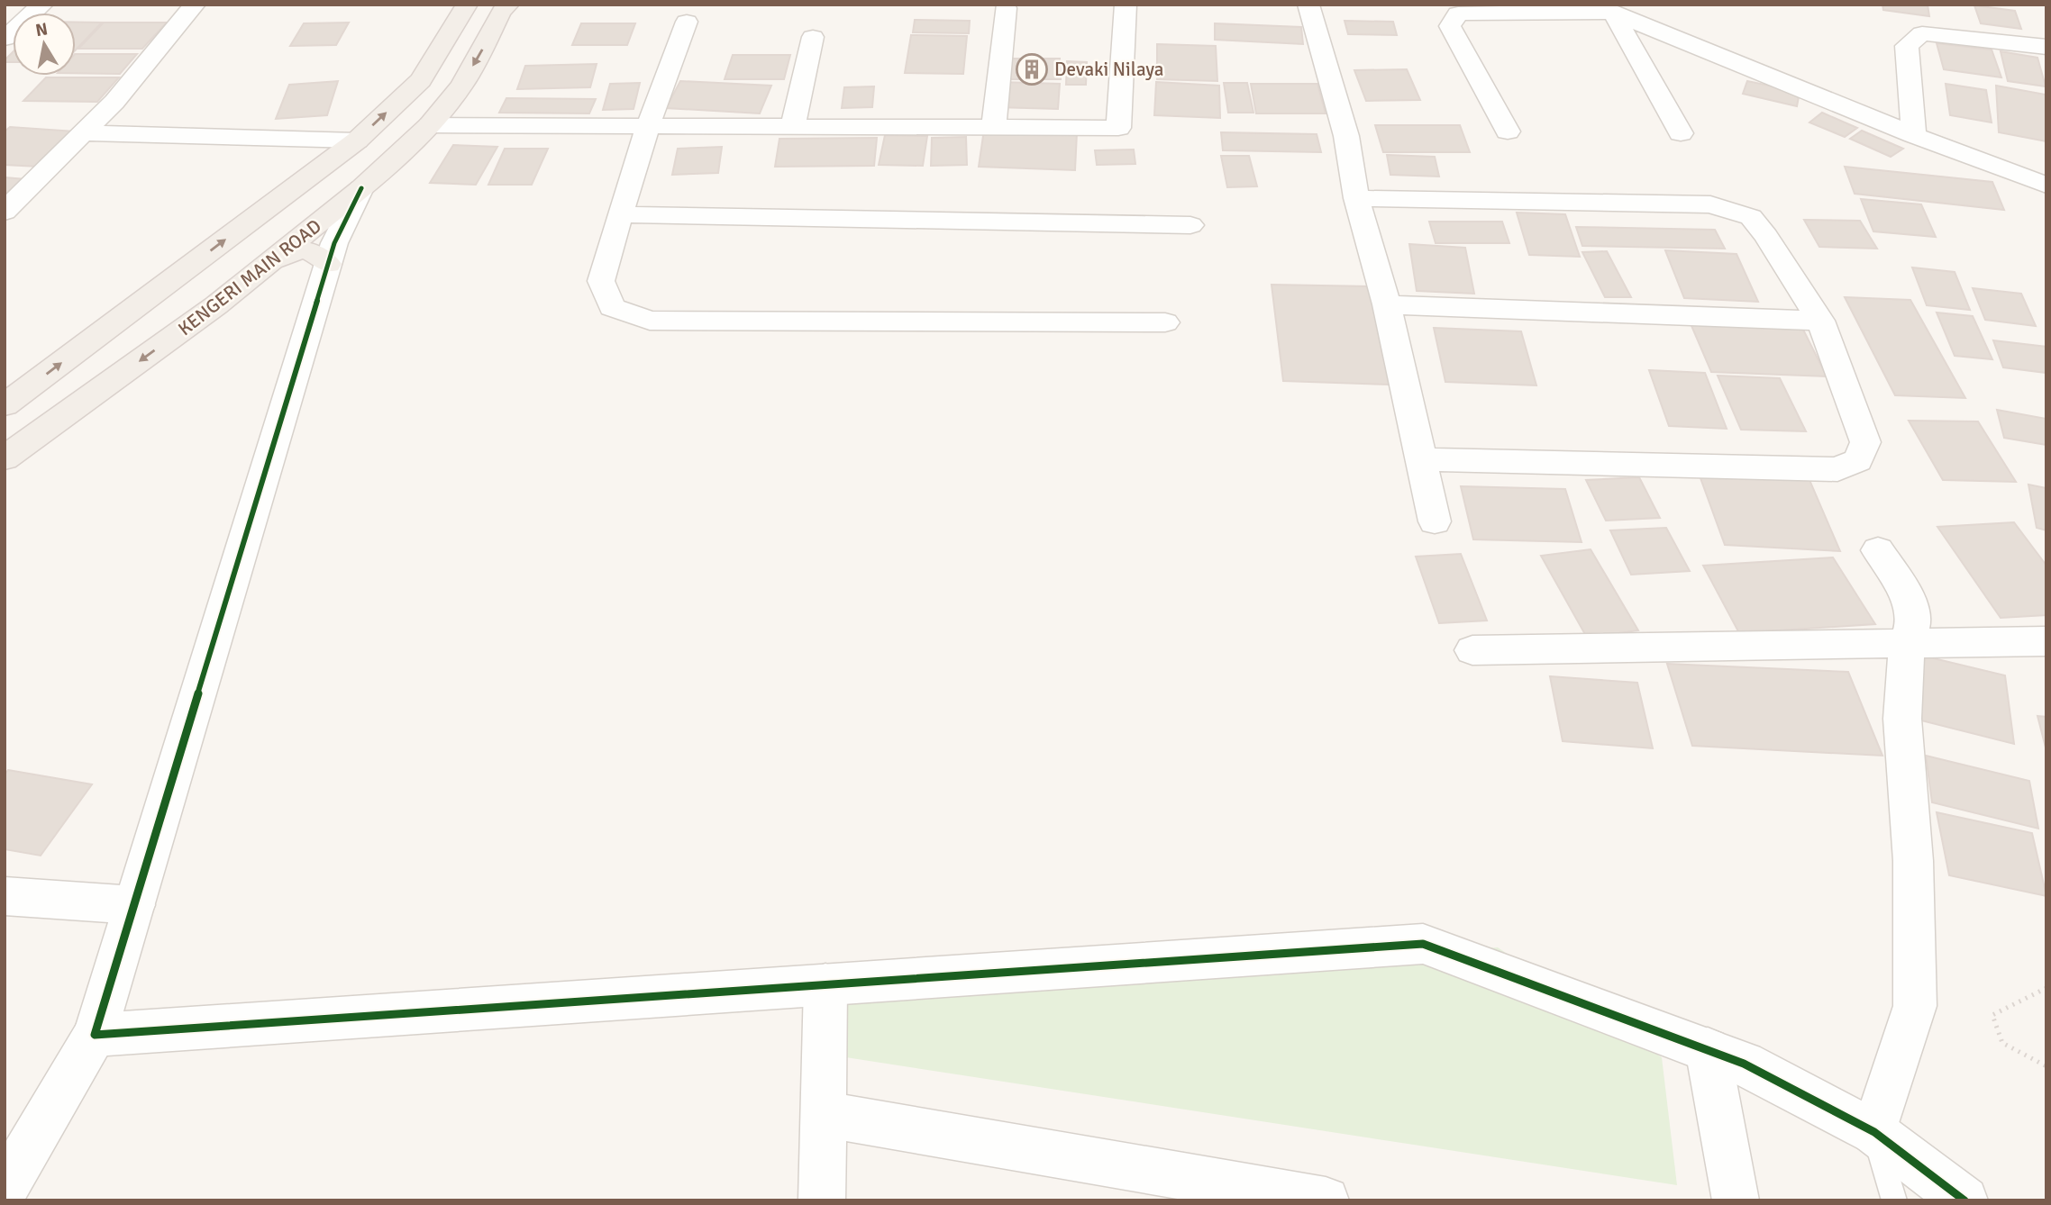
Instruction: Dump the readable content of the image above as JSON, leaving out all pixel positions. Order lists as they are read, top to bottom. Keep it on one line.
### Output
{"streets":{"main road":["KENGERI MAIN ROAD"]},"places":{"building":["Devaki Nilaya"]},"north":"top"}
